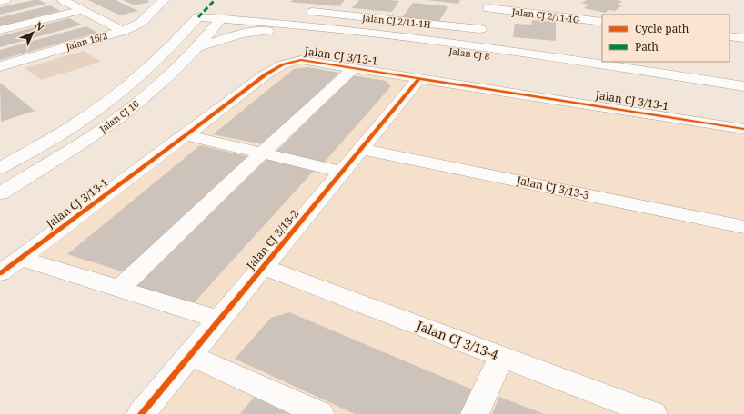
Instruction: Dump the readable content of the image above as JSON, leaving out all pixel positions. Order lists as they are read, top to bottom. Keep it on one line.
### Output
{"streets":{"street":["Jalan CJ 2/11-1G","Jalan CJ 2/11-1H","Jalan 16/2","Jalan CJ 8","Jalan CJ 3/13-1","Jalan CJ 16","Jalan CJ 3/13-3","Jalan CJ 3/13-2","Jalan CJ 3/13-4"]},"crossings":[["Jalan CJ 8","Jalan CJ 16"],["Jalan CJ 3/13-1","Jalan CJ 3/13-2"],["Jalan CJ 3/13-3","Jalan CJ 3/13-2"],["Jalan CJ 3/13-2","Jalan CJ 3/13-4"]],"legend":["Cycle path","Path"],"north":"top right"}
